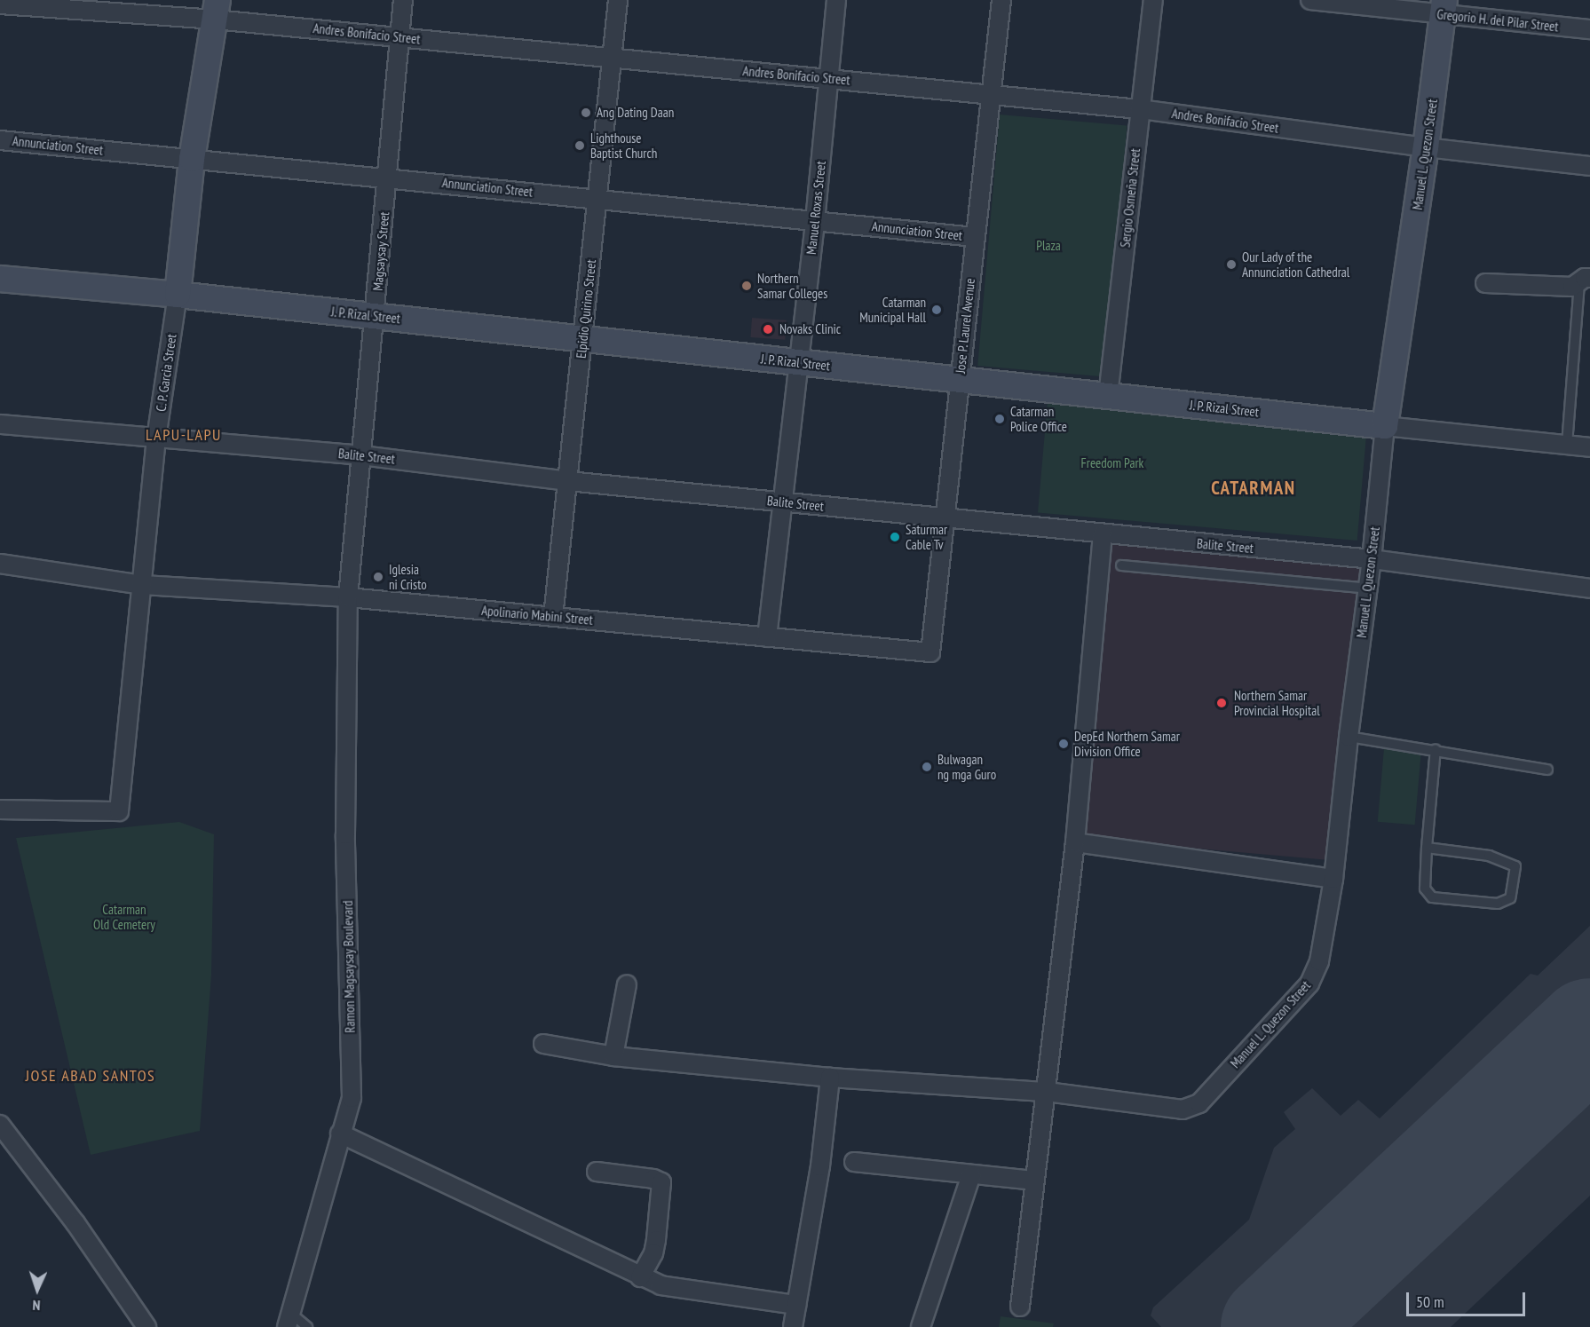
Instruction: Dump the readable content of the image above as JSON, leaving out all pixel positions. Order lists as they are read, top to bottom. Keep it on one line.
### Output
{"streets":{"main road":["Manuel L. Quezon Street","J. P. Rizal Street","C. P. Garcia Street"],"street":["Gregorio H. del Pilar Street","Andres Bonifacio Street","Annunciation Street","Sergio Osmeña Street","Manuel Roxas Street","Magsaysay Street","Elpidio Quirino Street","Jose P. Laurel Avenue","Balite Street","Apolinario Mabini Street","Ramon Magsaysay Boulevard"]},"crossings":[["Gregorio H. del Pilar Street","Manuel L. Quezon Street"],["Andres Bonifacio Street","Manuel L. Quezon Street"],["Andres Bonifacio Street","Sergio Osmeña Street"],["Andres Bonifacio Street","Manuel Roxas Street"],["Andres Bonifacio Street","Magsaysay Street"],["Andres Bonifacio Street","Elpidio Quirino Street"],["Andres Bonifacio Street","Jose P. Laurel Avenue"],["Andres Bonifacio Street","C. P. Garcia Street"],["Annunciation Street","Manuel Roxas Street"],["Annunciation Street","Magsaysay Street"],["Annunciation Street","Elpidio Quirino Street"],["Annunciation Street","Jose P. Laurel Avenue"],["Annunciation Street","C. P. Garcia Street"],["Manuel L. Quezon Street","J. P. Rizal Street"],["Manuel L. Quezon Street","Balite Street"],["Sergio Osmeña Street","J. P. Rizal Street"],["Manuel Roxas Street","J. P. Rizal Street"],["Manuel Roxas Street","Balite Street"],["Manuel Roxas Street","Apolinario Mabini Street"],["Magsaysay Street","J. P. Rizal Street"],["Magsaysay Street","Balite Street"],["Magsaysay Street","Apolinario Mabini Street"],["Magsaysay Street","Ramon Magsaysay Boulevard"],["Elpidio Quirino Street","J. P. Rizal Street"],["Elpidio Quirino Street","Balite Street"],["Elpidio Quirino Street","Apolinario Mabini Street"],["J. P. Rizal Street","Jose P. Laurel Avenue"],["J. P. Rizal Street","C. P. Garcia Street"],["Jose P. Laurel Avenue","Balite Street"],["Jose P. Laurel Avenue","Apolinario Mabini Street"],["C. P. Garcia Street","Balite Street"],["C. P. Garcia Street","Apolinario Mabini Street"],["Apolinario Mabini Street","Ramon Magsaysay Boulevard"]],"districts":["LAPU-LAPU","CATARMAN","JOSE ABAD SANTOS"],"parks":["Plaza","Freedom Park","Catarman Old Cemetery"],"places":["Ang Dating Daan","Lighthouse Baptist Church","Our Lady of the Annunciation Cathedral","Northern Samar Colleges","Catarman Municipal Hall","Novaks Clinic","Catarman Police Office","Saturmar Cable Tv","Iglesia ni Cristo","Northern Samar Provincial Hospital","DepEd Northern Samar Division Office","Bulwagan ng mga Guro"],"scale_bar":"50 m","north":"bottom"}
